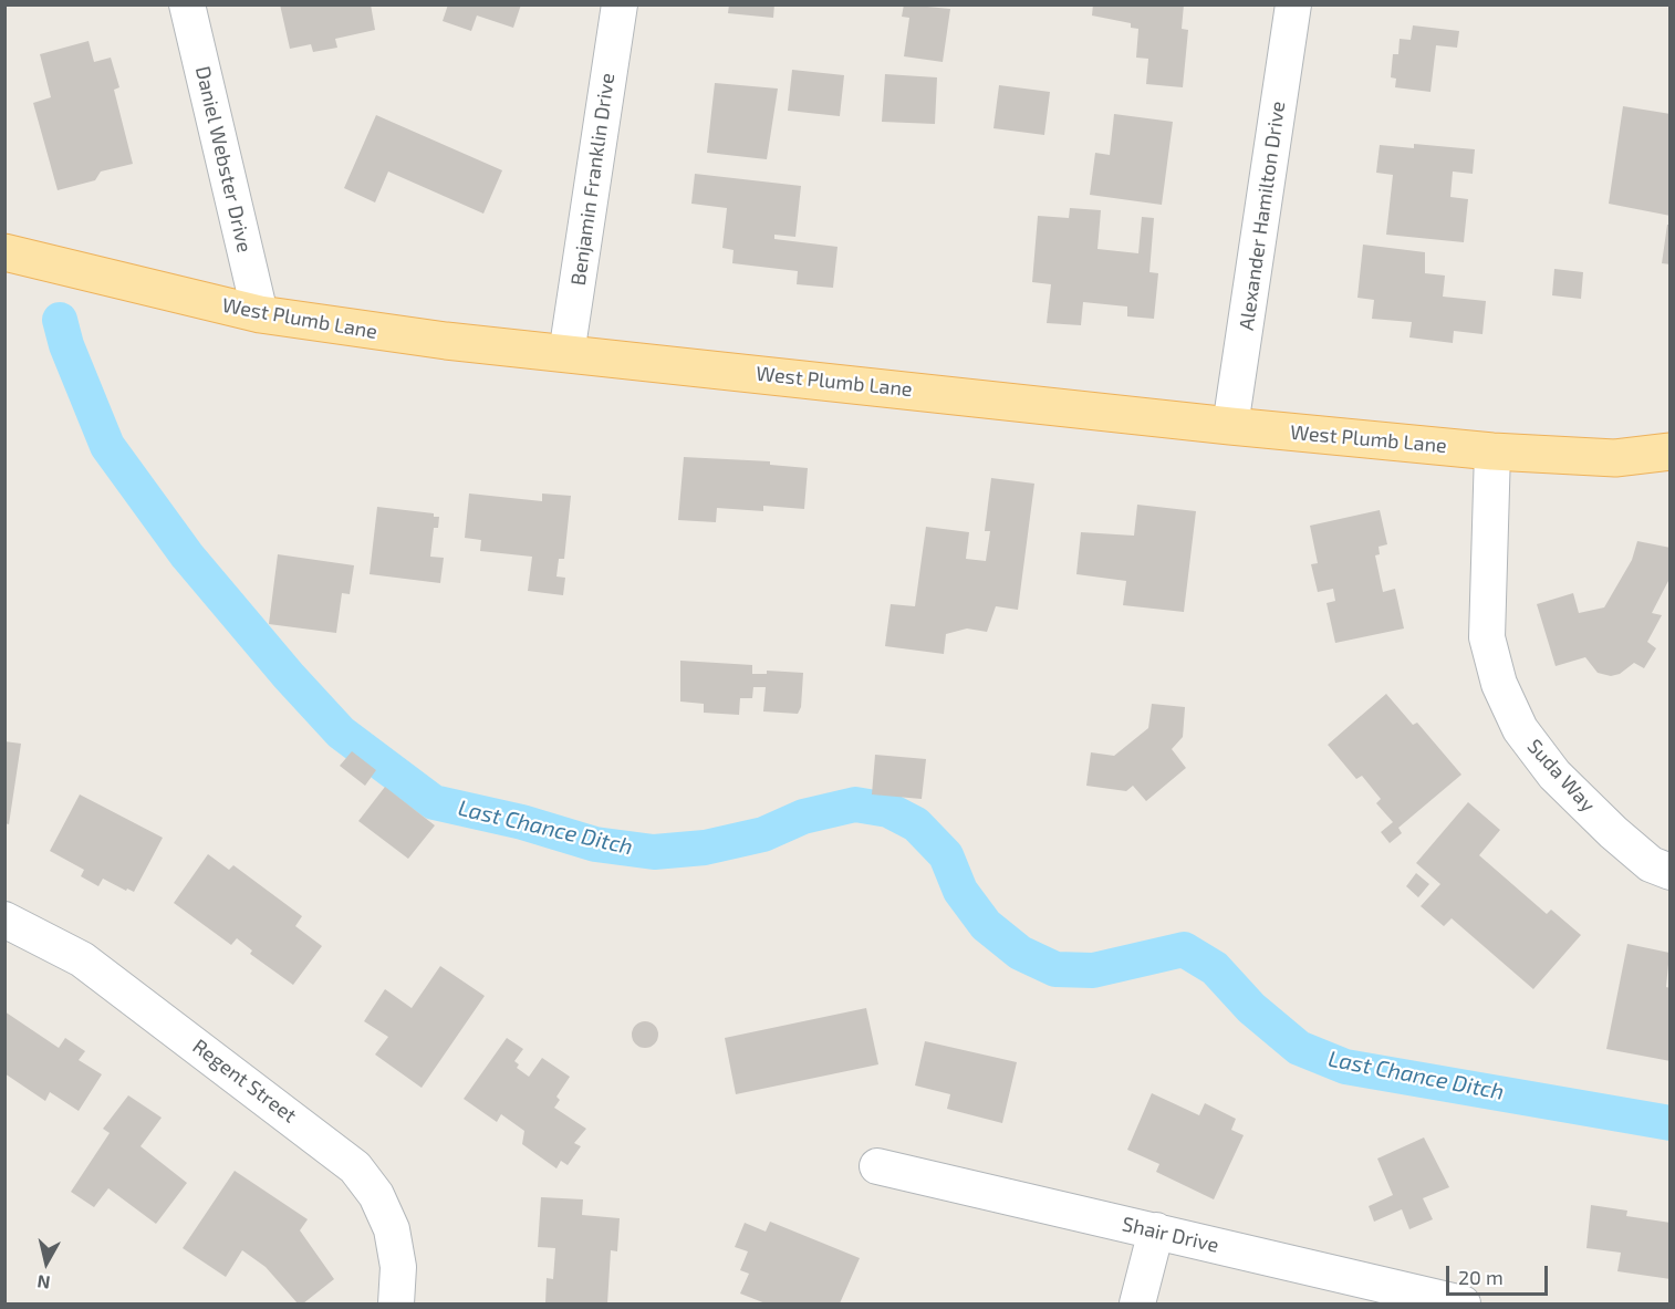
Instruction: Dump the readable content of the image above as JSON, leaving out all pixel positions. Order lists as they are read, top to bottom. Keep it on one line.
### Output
{"streets":{"main road":["West Plumb Lane"],"street":["Daniel Webster Drive","Benjamin Franklin Drive","Alexander Hamilton Drive","Suda Way","Regent Street","Shair Drive"]},"crossings":[["Daniel Webster Drive","West Plumb Lane"],["Benjamin Franklin Drive","West Plumb Lane"],["Alexander Hamilton Drive","West Plumb Lane"],["West Plumb Lane","Suda Way"]],"water":["Last Chance Ditch"],"scale_bar":"20 m","north":"bottom"}
